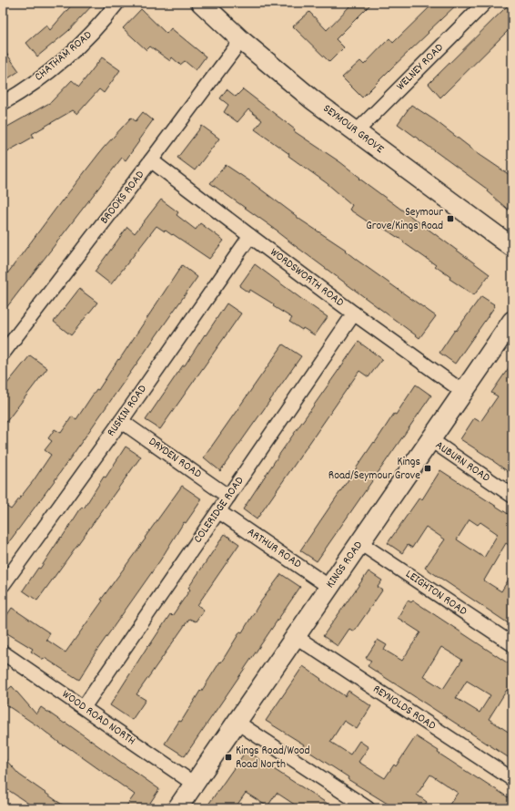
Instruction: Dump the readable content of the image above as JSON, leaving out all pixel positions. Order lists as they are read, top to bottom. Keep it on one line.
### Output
{"streets":{"street":["CHATHAM ROAD","WELNEY ROAD","SEYMOUR GROVE","BROOKS ROAD","WORDSWORTH ROAD","RUSKIN ROAD","DRYDEN ROAD","AUBURN ROAD","COLERIDGE ROAD","ARTHUR ROAD","KINGS ROAD","LEIGHTON ROAD","REYNOLDS ROAD","WOOD ROAD NORTH"]},"crossings":[["WELNEY ROAD","SEYMOUR GROVE"],["SEYMOUR GROVE","BROOKS ROAD"],["BROOKS ROAD","WORDSWORTH ROAD"],["WORDSWORTH ROAD","RUSKIN ROAD"],["WORDSWORTH ROAD","COLERIDGE ROAD"],["WORDSWORTH ROAD","KINGS ROAD"],["RUSKIN ROAD","DRYDEN ROAD"],["DRYDEN ROAD","COLERIDGE ROAD"],["AUBURN ROAD","KINGS ROAD"],["COLERIDGE ROAD","ARTHUR ROAD"],["COLERIDGE ROAD","WOOD ROAD NORTH"],["ARTHUR ROAD","KINGS ROAD"],["KINGS ROAD","LEIGHTON ROAD"],["KINGS ROAD","REYNOLDS ROAD"],["KINGS ROAD","WOOD ROAD NORTH"]],"places":{"transit":["Seymour Grove/Kings Road","Kings Road/Seymour Grove","Kings Road/Wood Road North"]}}
